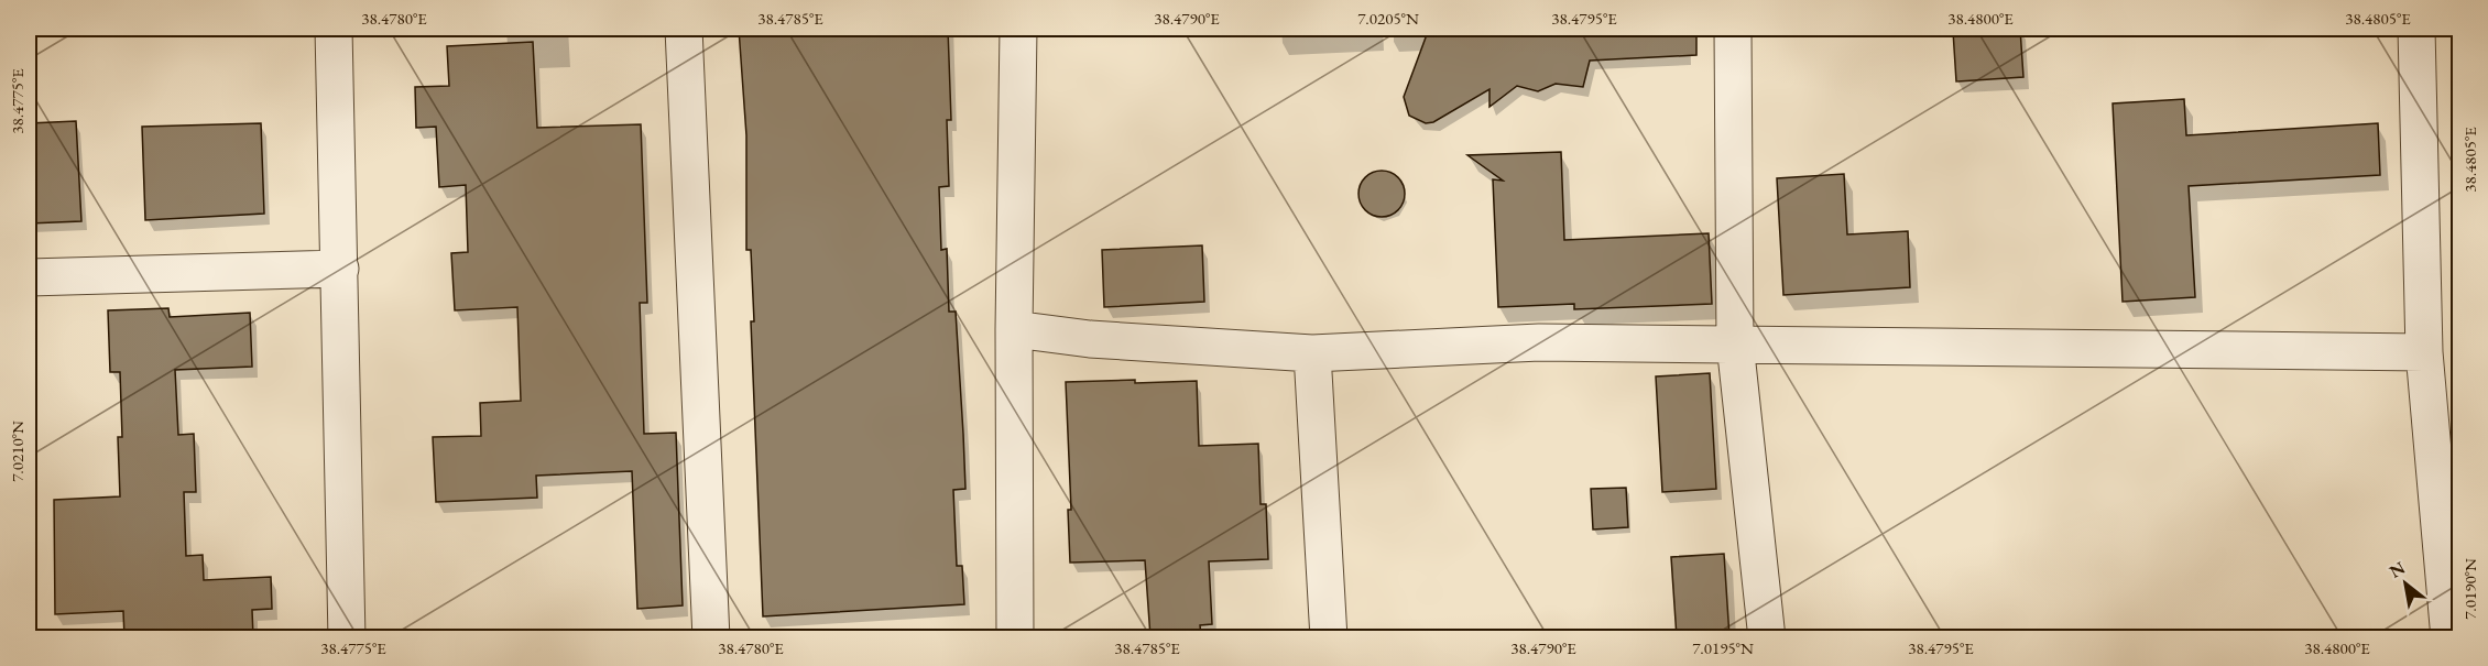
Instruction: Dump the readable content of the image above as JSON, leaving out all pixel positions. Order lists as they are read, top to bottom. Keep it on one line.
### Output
{"north":"top left","coordinates":["38.4780°E","38.4785°E","38.4790°E","7.0205°N","38.4795°E","38.4800°E","38.4805°E","38.4775°E","7.0210°N","7.0190°N","7.0195°N"]}
